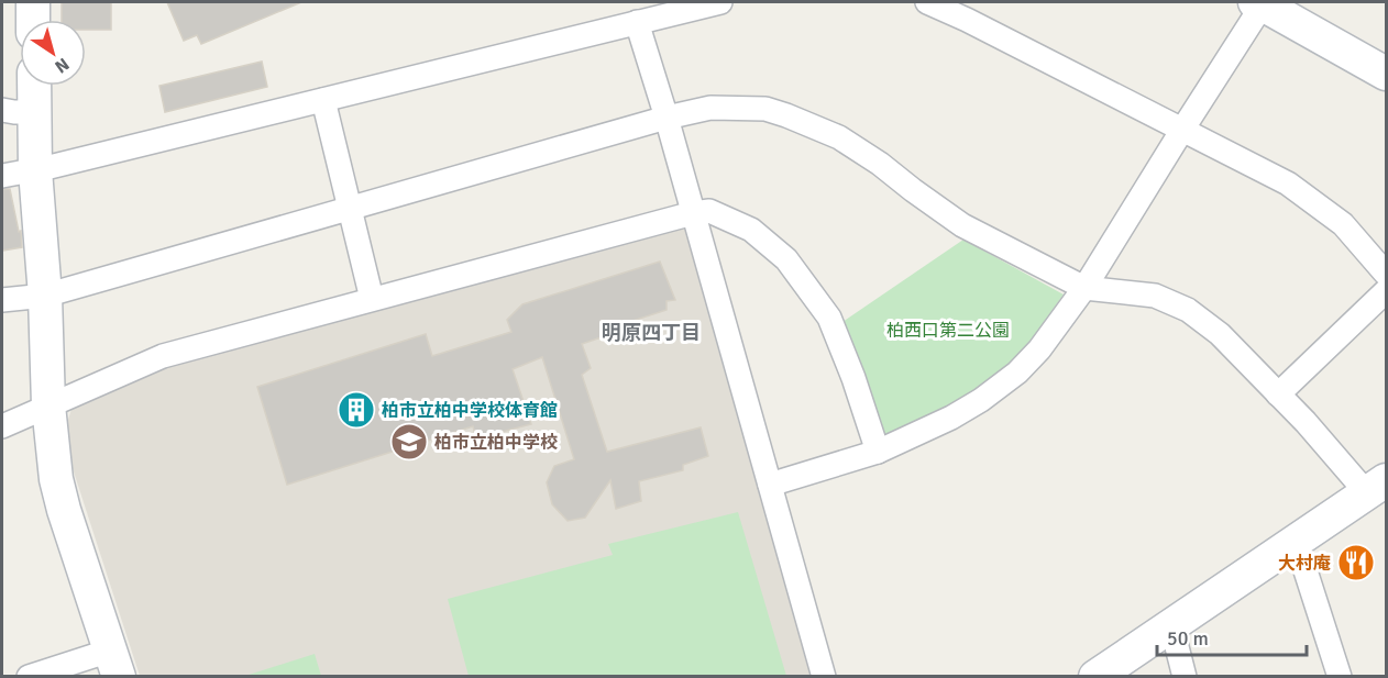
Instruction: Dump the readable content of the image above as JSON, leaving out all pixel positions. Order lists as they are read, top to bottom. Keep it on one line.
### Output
{"districts":["明原四丁目"],"parks":["柏西口第二公園"],"places":{"building":["柏市立柏中学校体育館"],"school or university":["柏市立柏中学校"],"restaurant":["大村庵"]},"scale_bar":"50 m","north":"bottom right"}
